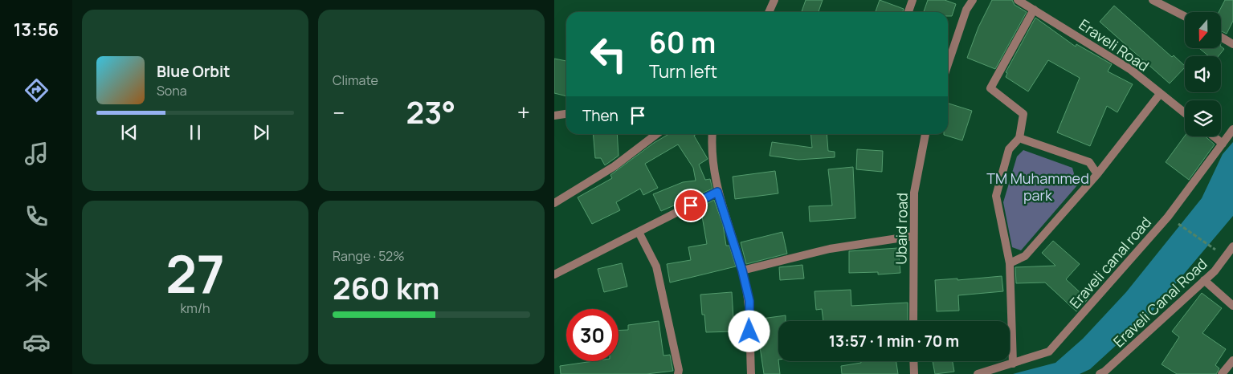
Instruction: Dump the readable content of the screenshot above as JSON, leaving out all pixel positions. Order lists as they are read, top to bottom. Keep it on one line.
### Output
{"streets":{"street":["Eraveli Road","Ubaid road","Eraveli canal road","Eraveli Canal Road"]},"parks":["TM Muhammed park"],"north":"bottom","page":{"tabs":"13:56","tile":["Climate",["27","km/h"],["Range · 52%","260 km"]],"turn":["60 m","Turn left"],"song":["Blue Orbit","Sona"],"heat":["−","23°","+"],"then":"Then","limit":"30","trip":"13:57 · 1 min · 70 m"}}
